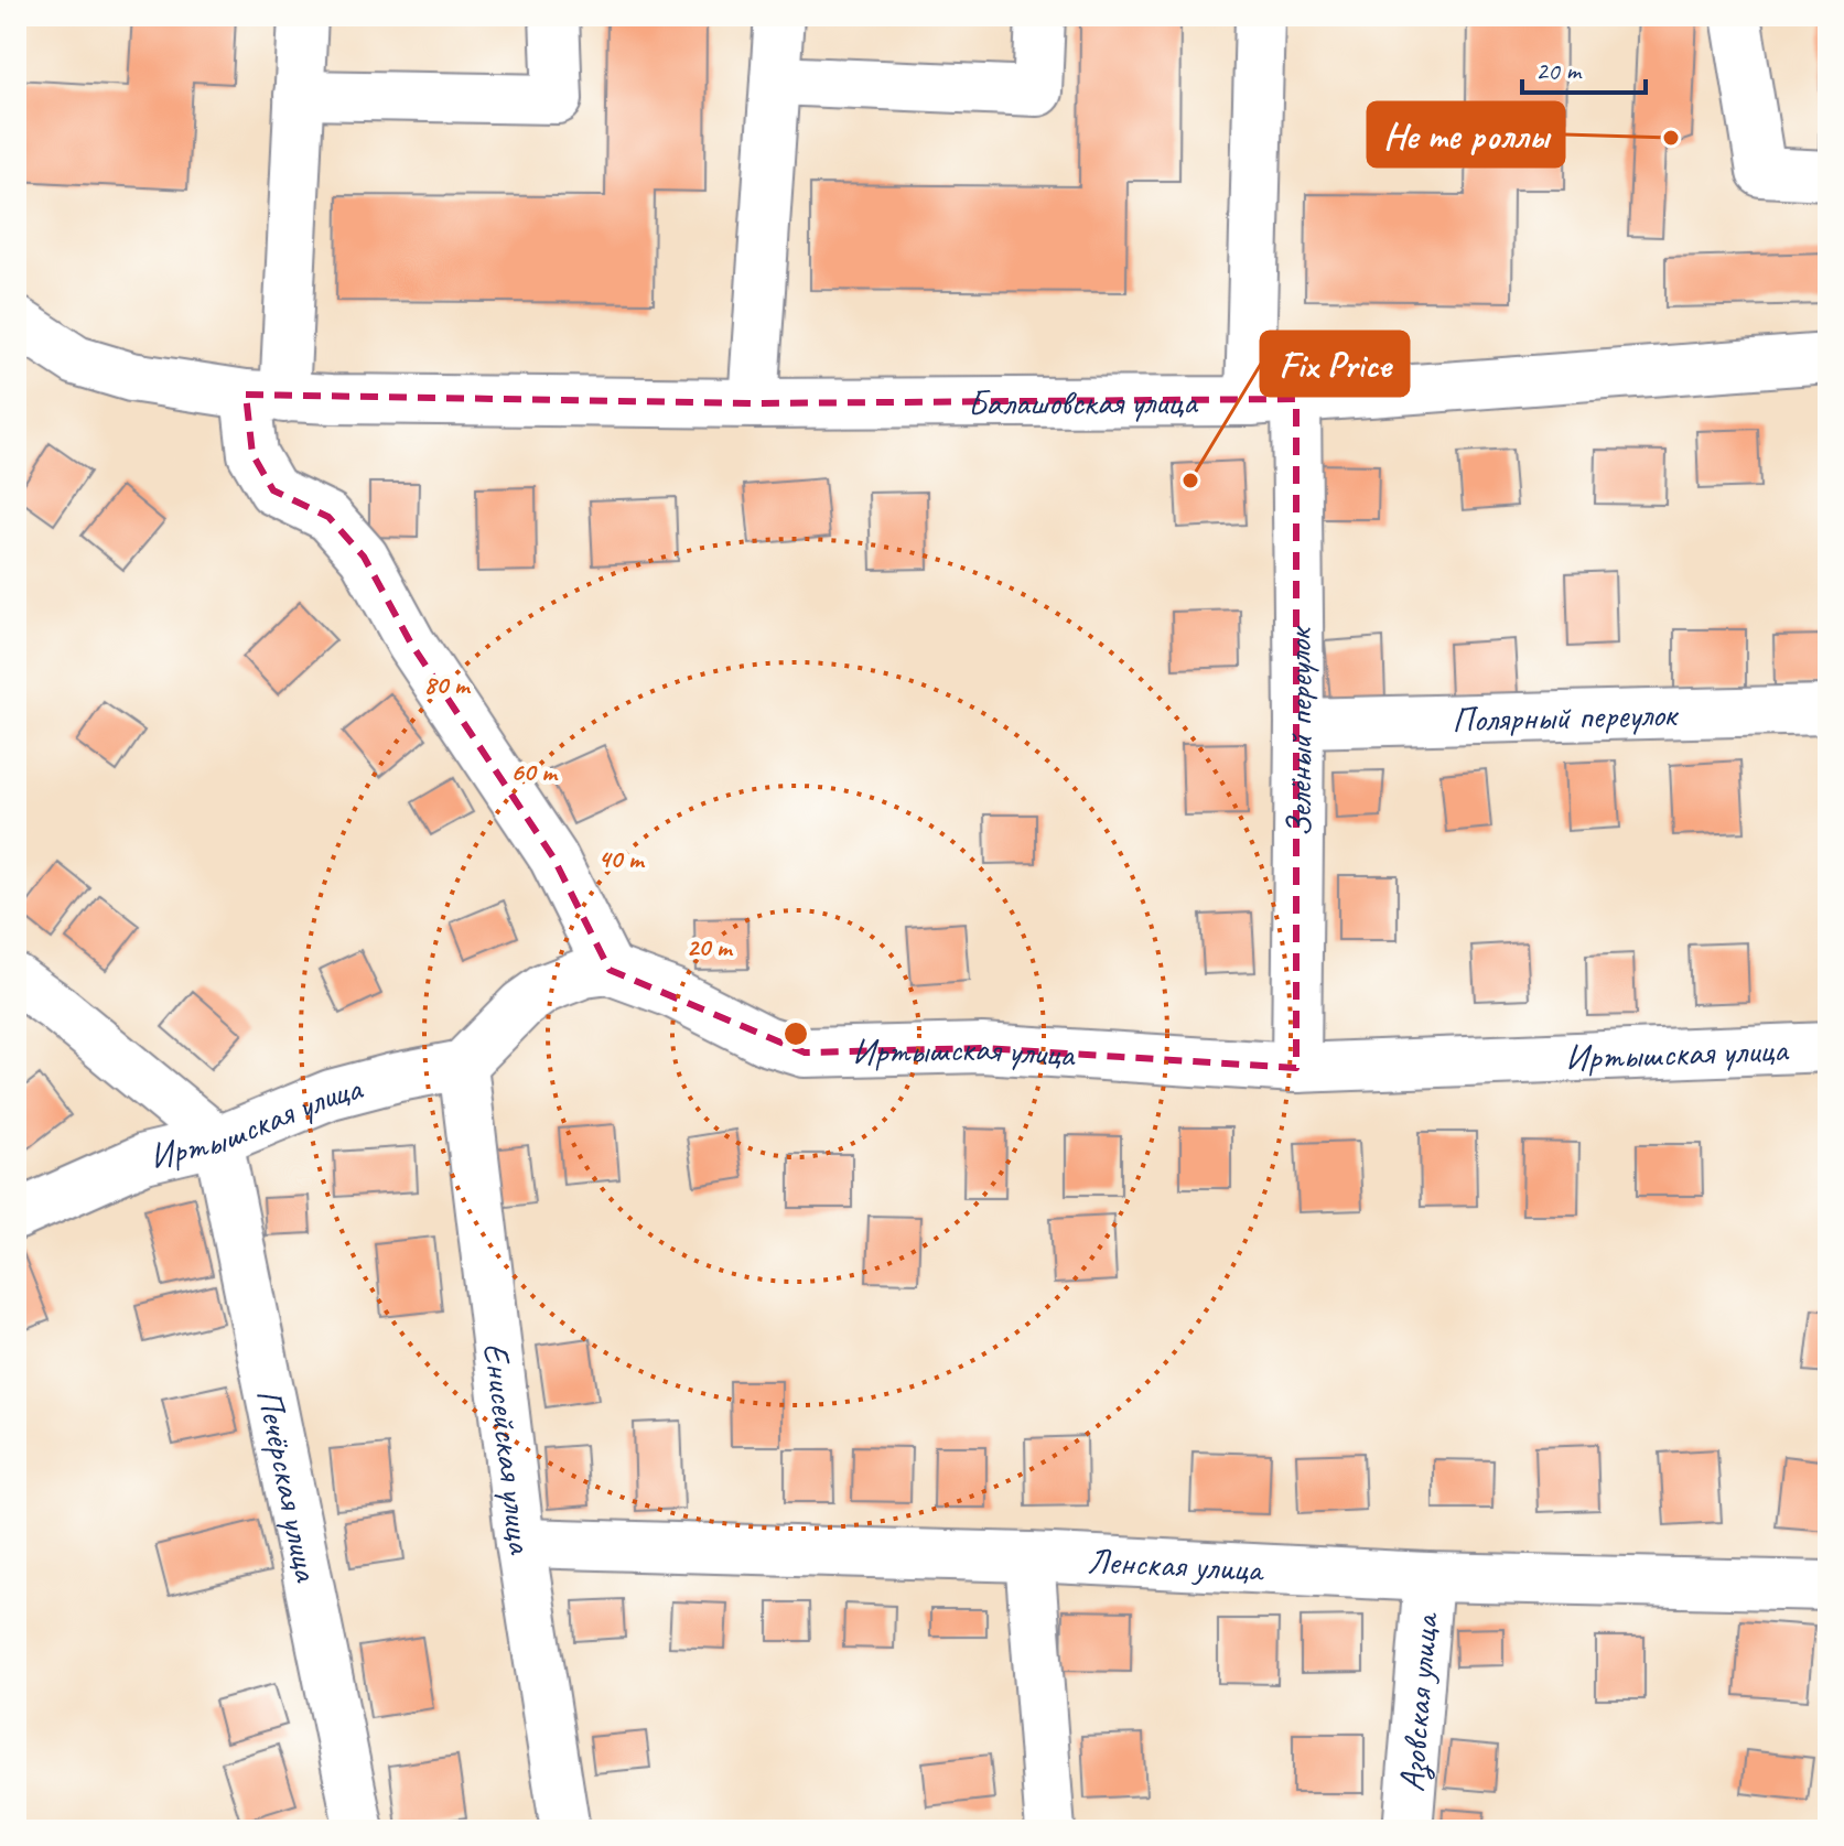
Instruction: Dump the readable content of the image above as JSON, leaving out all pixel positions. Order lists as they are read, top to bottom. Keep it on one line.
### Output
{"streets":{"street":["Балашовская улица","Полярный переулок","Зелёный переулок","Иртышская улица","Енисейская улица","Печёрская улица","Ленская улица","Азовская улица"]},"crossings":[["Балашовская улица","Зелёный переулок"],["Полярный переулок","Зелёный переулок"],["Зелёный переулок","Иртышская улица"],["Иртышская улица","Енисейская улица"],["Иртышская улица","Печёрская улица"],["Енисейская улица","Ленская улица"],["Ленская улица","Азовская улица"]],"places":["Не те роллы","Fix Price"],"scale_bar":"20 m","rings":["80 m","60 m","40 m","20 m"]}
